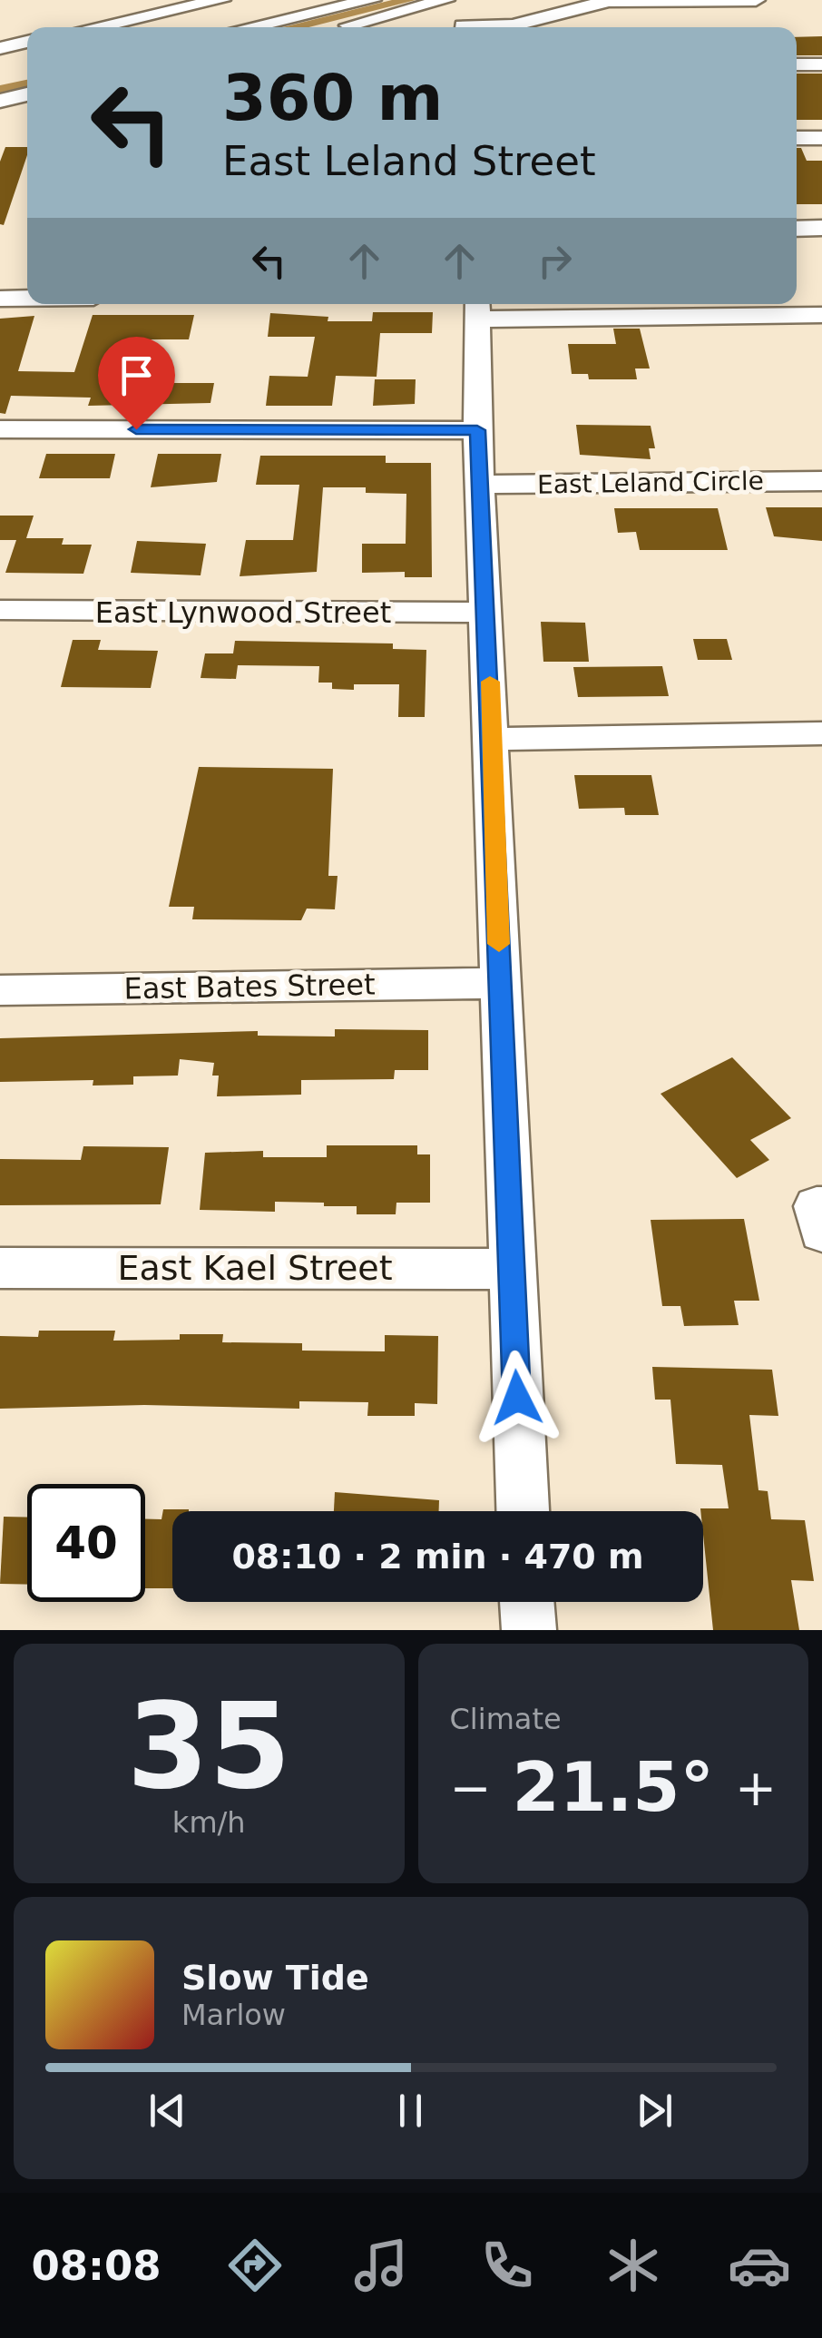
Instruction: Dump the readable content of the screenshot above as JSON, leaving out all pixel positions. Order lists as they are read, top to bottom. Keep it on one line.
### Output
{"streets":{"street":["East Leland Circle","East Lynwood Street","East Bates Street","East Kael Street"]},"page":{"turn":["360 m","East Leland Street"],"limit":"40","trip":"08:10 · 2 min · 470 m","tile":[["35","km/h"],"Climate"],"heat":["−","21.5°","+"],"song":["Slow Tide","Marlow"],"tabs":"08:08"}}
